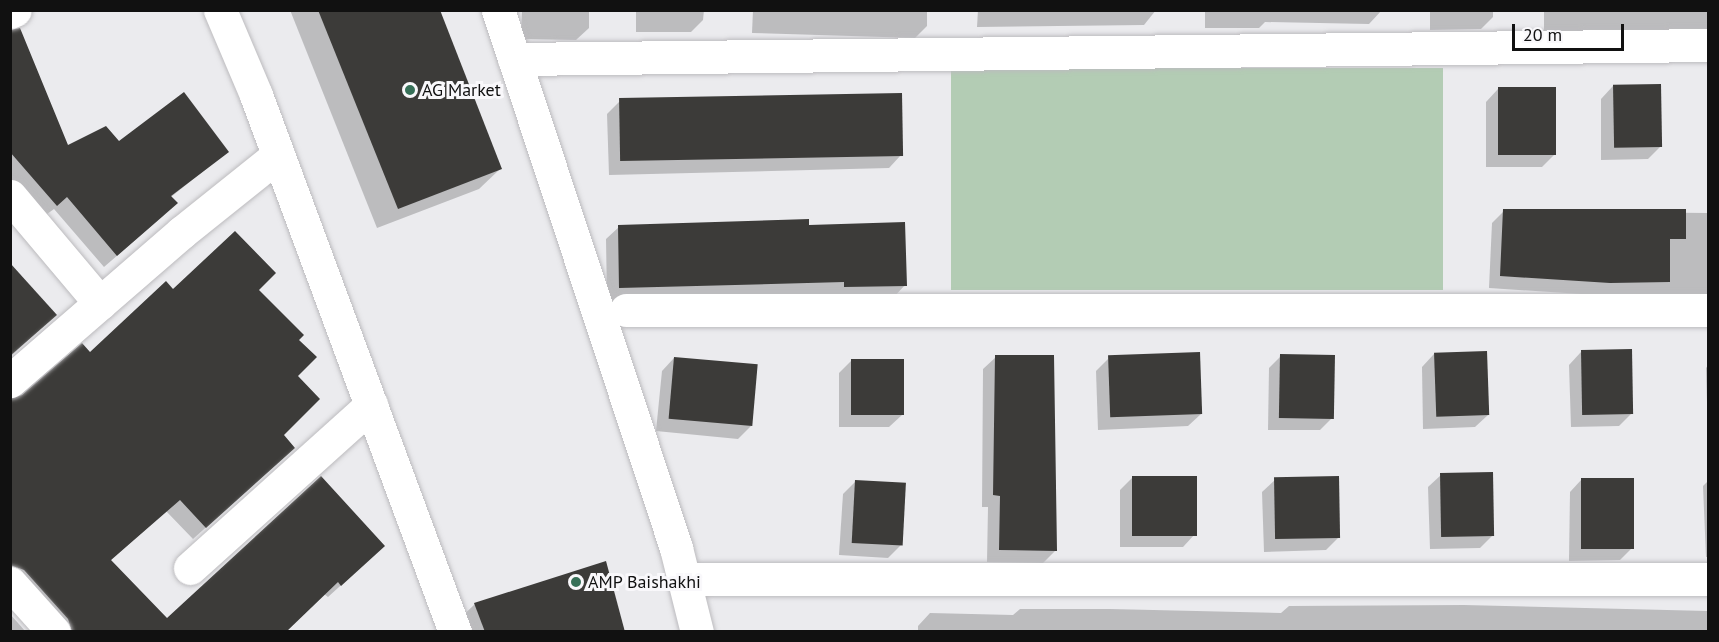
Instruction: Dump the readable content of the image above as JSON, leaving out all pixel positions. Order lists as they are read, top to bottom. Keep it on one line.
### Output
{"places":["AG Market","AMP Baishakhi"],"scale_bar":"20 m"}
